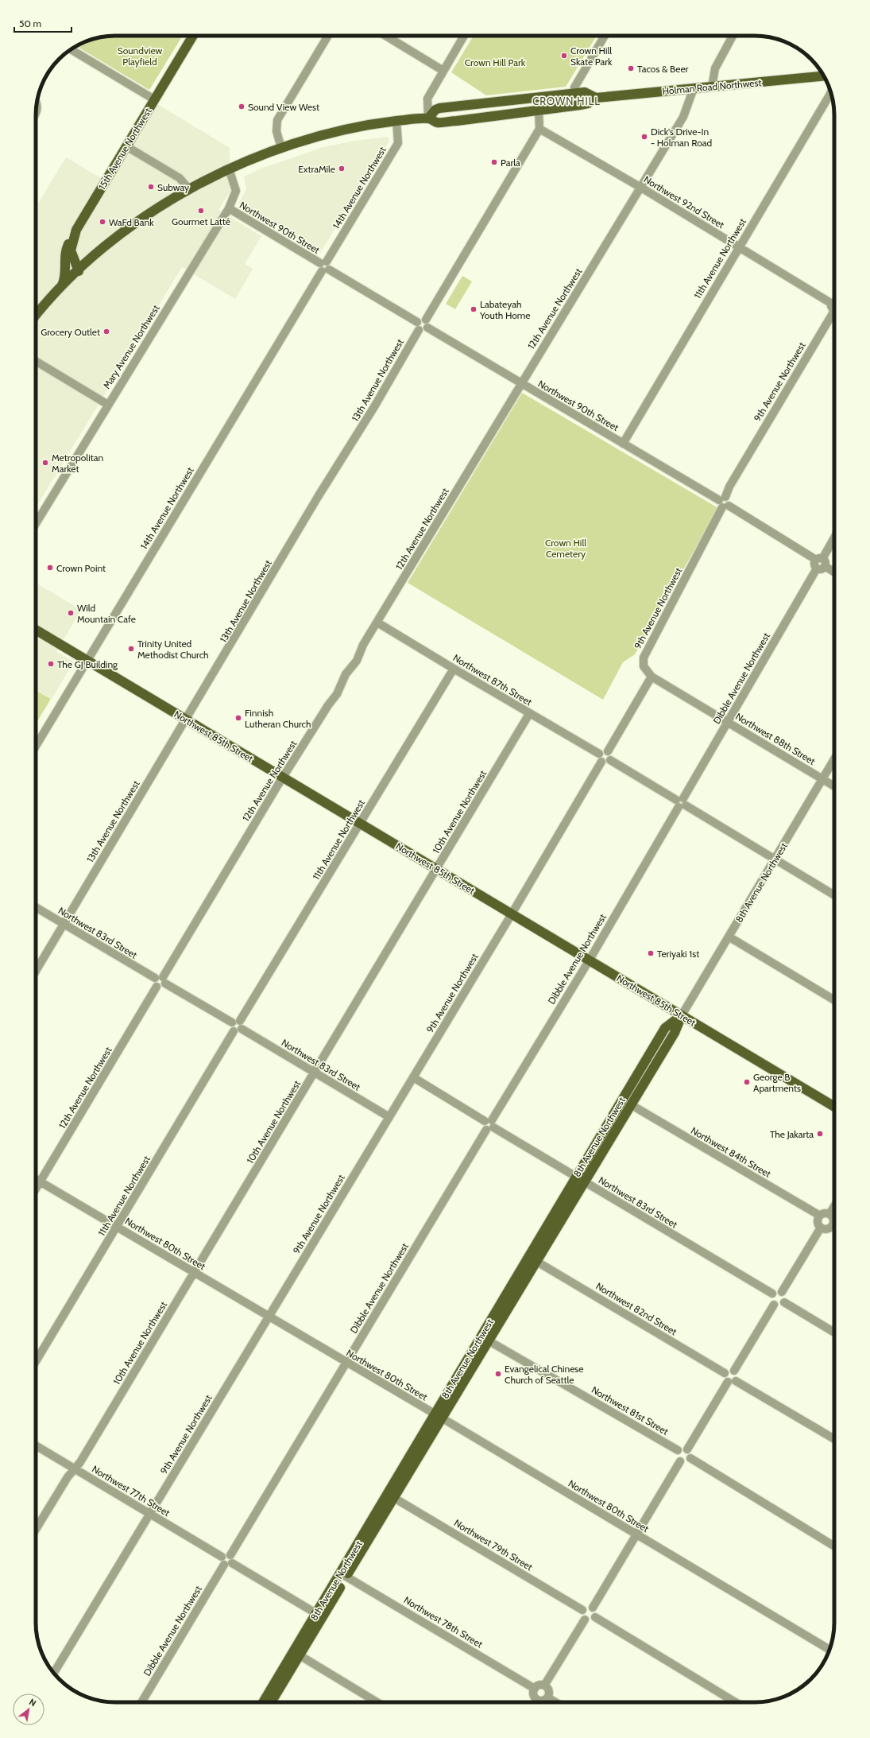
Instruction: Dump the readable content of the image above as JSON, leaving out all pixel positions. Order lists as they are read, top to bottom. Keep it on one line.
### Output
{"streets":{"main road":["Holman Road Northwest","15th Avenue Northwest","Northwest 85th Street","8th Avenue Northwest"],"street":["14th Avenue Northwest","Northwest 92nd Street","Northwest 90th Street","11th Avenue Northwest","12th Avenue Northwest","Mary Avenue Northwest","13th Avenue Northwest","9th Avenue Northwest","Dibble Avenue Northwest","Northwest 87th Street","Northwest 88th Street","10th Avenue Northwest","Northwest 83rd Street","Northwest 84th Street","Northwest 80th Street","Northwest 82nd Street","Northwest 81st Street","Northwest 77th Street","Northwest 79th Street","Northwest 78th Street"]},"crossings":[["Holman Road Northwest","15th Avenue Northwest"],["Holman Road Northwest","14th Avenue Northwest"],["Holman Road Northwest","12th Avenue Northwest"],["Holman Road Northwest","Mary Avenue Northwest"],["14th Avenue Northwest","Northwest 90th Street"],["14th Avenue Northwest","Northwest 85th Street"],["Northwest 92nd Street","11th Avenue Northwest"],["Northwest 92nd Street","12th Avenue Northwest"],["Northwest 90th Street","11th Avenue Northwest"],["Northwest 90th Street","12th Avenue Northwest"],["Northwest 90th Street","Mary Avenue Northwest"],["Northwest 90th Street","13th Avenue Northwest"],["Northwest 90th Street","9th Avenue Northwest"],["Northwest 90th Street","Dibble Avenue Northwest"],["11th Avenue Northwest","Northwest 87th Street"],["11th Avenue Northwest","Northwest 85th Street"],["11th Avenue Northwest","Northwest 83rd Street"],["11th Avenue Northwest","Northwest 80th Street"],["12th Avenue Northwest","Northwest 87th Street"],["12th Avenue Northwest","Northwest 85th Street"],["12th Avenue Northwest","Northwest 83rd Street"],["12th Avenue Northwest","Northwest 80th Street"],["13th Avenue Northwest","Northwest 85th Street"],["13th Avenue Northwest","Northwest 83rd Street"],["9th Avenue Northwest","Northwest 87th Street"],["9th Avenue Northwest","Northwest 85th Street"],["9th Avenue Northwest","Northwest 88th Street"],["9th Avenue Northwest","Northwest 83rd Street"],["9th Avenue Northwest","Northwest 80th Street"],["9th Avenue Northwest","Northwest 77th Street"],["Dibble Avenue Northwest","Northwest 85th Street"],["Dibble Avenue Northwest","Northwest 88th Street"],["Dibble Avenue Northwest","Northwest 83rd Street"],["Dibble Avenue Northwest","Northwest 80th Street"],["Dibble Avenue Northwest","Northwest 77th Street"],["Northwest 87th Street","10th Avenue Northwest"],["Northwest 85th Street","10th Avenue Northwest"],["Northwest 85th Street","8th Avenue Northwest"],["Northwest 88th Street","8th Avenue Northwest"],["10th Avenue Northwest","Northwest 83rd Street"],["10th Avenue Northwest","Northwest 80th Street"],["10th Avenue Northwest","Northwest 77th Street"],["8th Avenue Northwest","Northwest 83rd Street"],["8th Avenue Northwest","Northwest 84th Street"],["8th Avenue Northwest","Northwest 80th Street"],["8th Avenue Northwest","Northwest 82nd Street"],["8th Avenue Northwest","Northwest 81st Street"],["8th Avenue Northwest","Northwest 77th Street"],["8th Avenue Northwest","Northwest 79th Street"],["8th Avenue Northwest","Northwest 78th Street"]],"districts":["CROWN HILL"],"parks":["Soundview Playfield","Crown Hill Park","Crown Hill Cemetery"],"places":["Crown Hill Skate Park","Tacos & Beer","Sound View West","Dick's Drive-In - Holman Road","Parla","ExtraMile","Subway","Gourmet Latté","WaFd Bank","Labateyah Youth Home","Grocery Outlet","Metropolitan Market","Crown Point","Wild Mountain Cafe","Trinity United Methodist Church","The GJ Building","Finnish Lutheran Church","Teriyaki 1st","George B Apartments","The Jakarta","Evangelical Chinese Church of Seattle"],"scale_bar":"50 m","north":"top right"}
